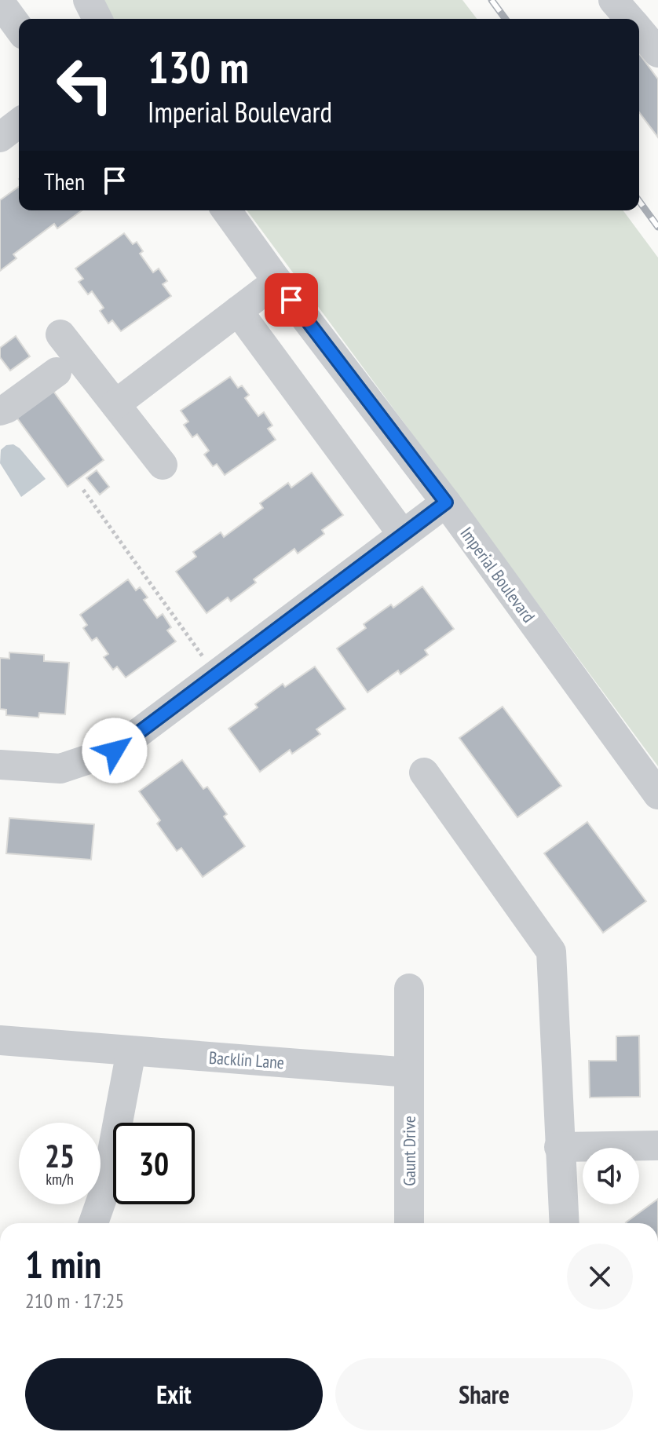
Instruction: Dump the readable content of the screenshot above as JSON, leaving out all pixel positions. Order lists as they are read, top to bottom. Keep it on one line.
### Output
{"streets":{"street":["Imperial Boulevard","Backlin Lane","Gaunt Drive"]},"crossings":[["Backlin Lane","Gaunt Drive"]],"page":{"turn":["130 m","Imperial Boulevard"],"then":"Then","speed":"25 km/h","limit":"30","heading":["1 min","210 m · 17:25"],"buttons":["Exit","Share"]}}
